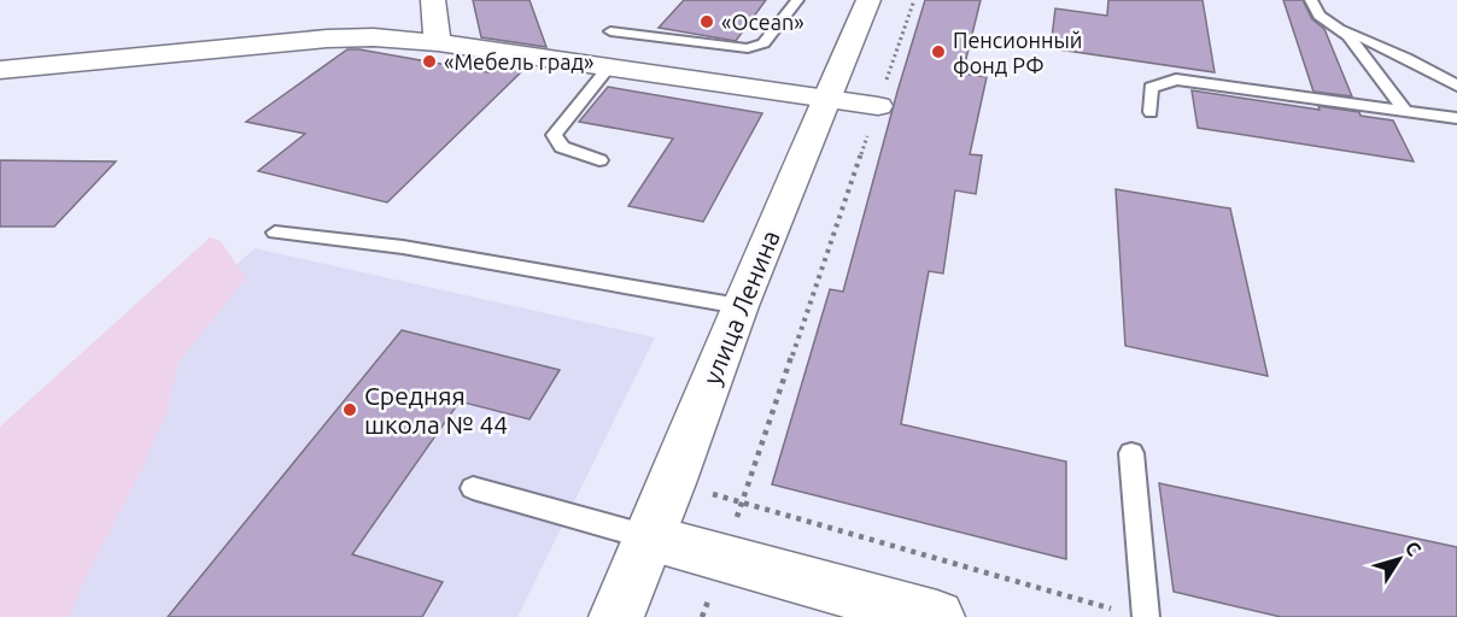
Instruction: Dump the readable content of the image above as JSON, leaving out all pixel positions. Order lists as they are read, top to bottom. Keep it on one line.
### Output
{"streets":{"street":["улица Ленина"]},"places":["«Оcean»","Пенсионный фонд РФ","«Мебель град»","Средняя школа № 44"],"north":"top right"}
